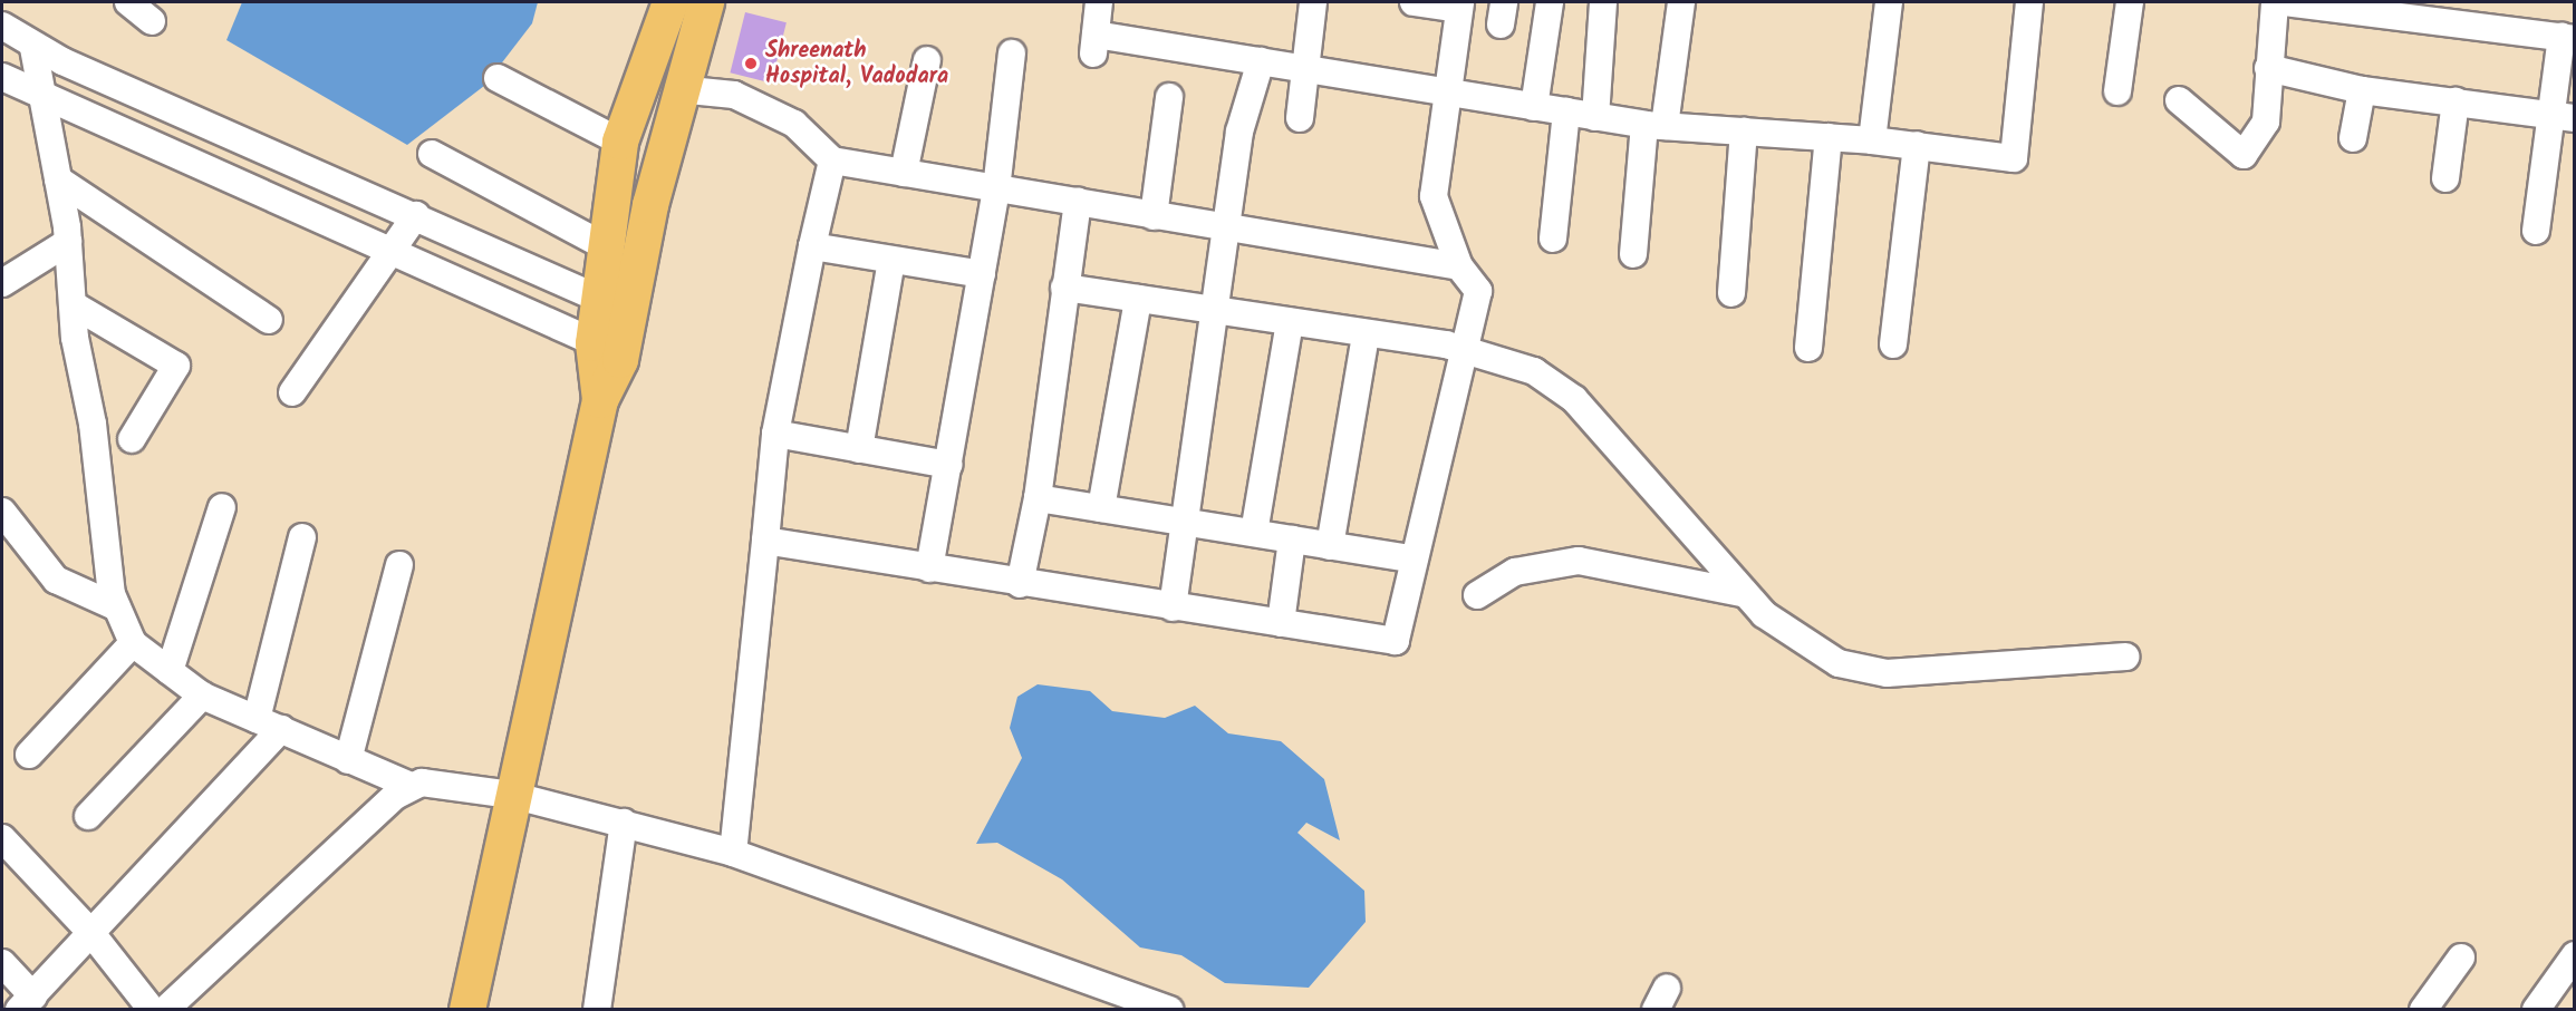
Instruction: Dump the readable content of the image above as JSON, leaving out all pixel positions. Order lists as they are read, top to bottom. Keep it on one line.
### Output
{"places":["Shreenath Hospital, Vadodara"]}
